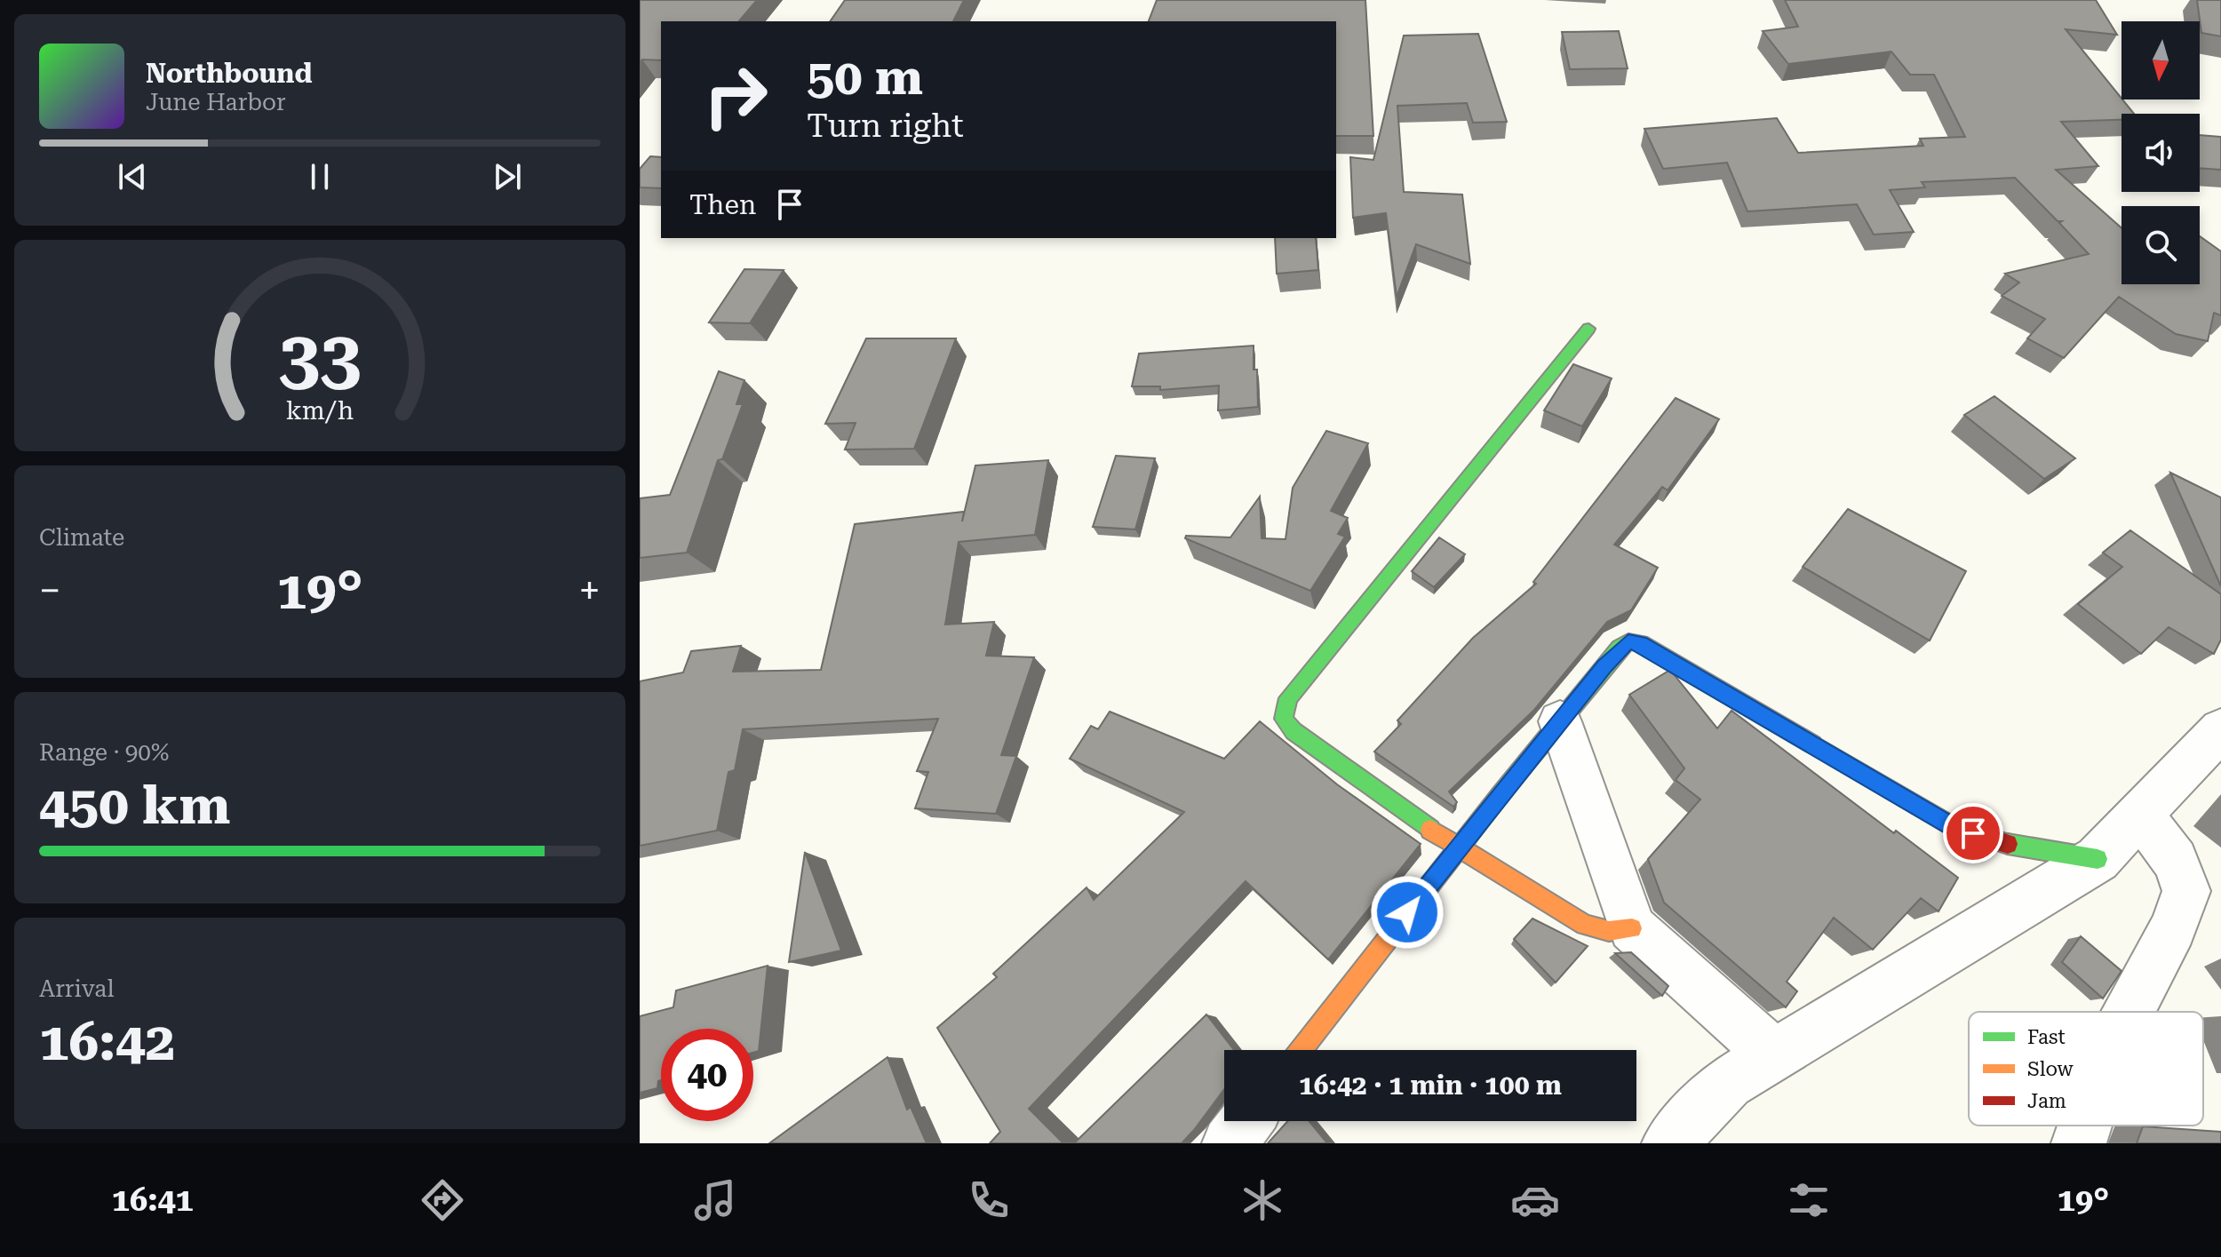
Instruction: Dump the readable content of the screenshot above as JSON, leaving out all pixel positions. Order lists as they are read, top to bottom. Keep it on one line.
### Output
{"legend":["Fast","Slow","Jam"],"north":"bottom","page":{"turn":["50 m","Turn right"],"song":["Northbound","June Harbor"],"then":"Then","tile":["Climate",["Range · 90%","450 km"],["Arrival","16:42"]],"heat":["−","19°","+"],"limit":"40","trip":"16:42 · 1 min · 100 m","tabs":["16:41","19°"],"gauge":["33","km/h"]}}
